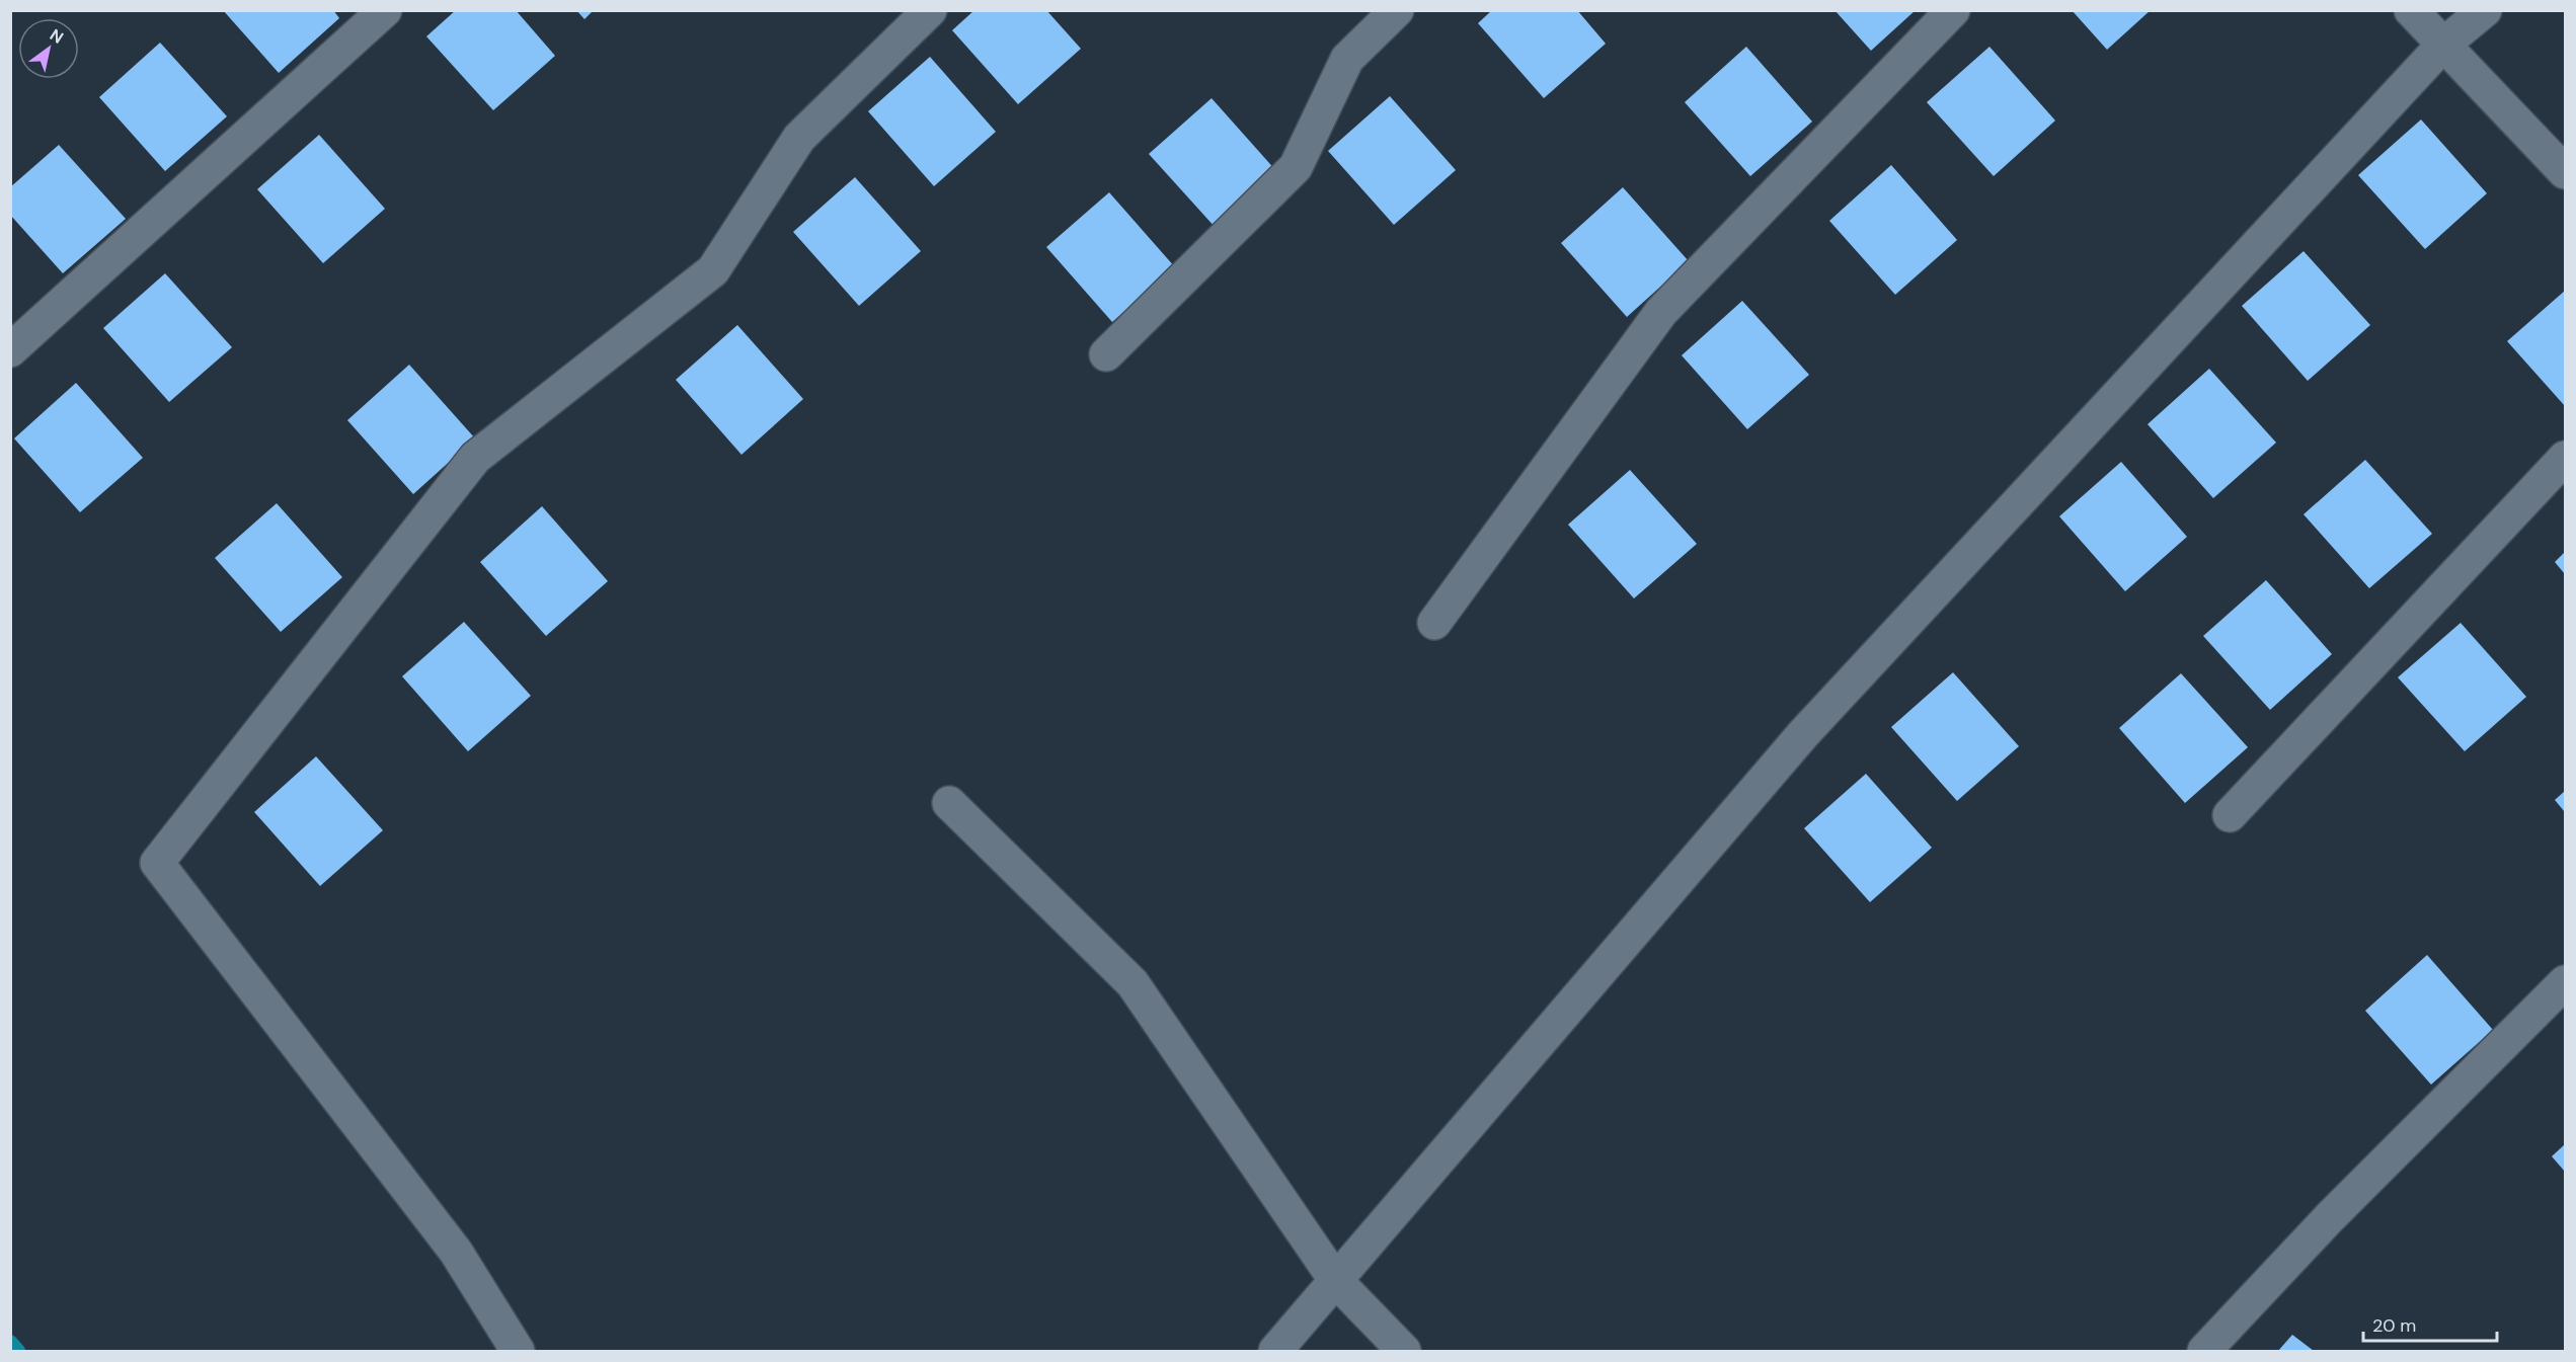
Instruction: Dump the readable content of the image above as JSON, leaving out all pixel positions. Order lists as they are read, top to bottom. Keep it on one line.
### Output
{"scale_bar":"20 m","north":"top right"}
